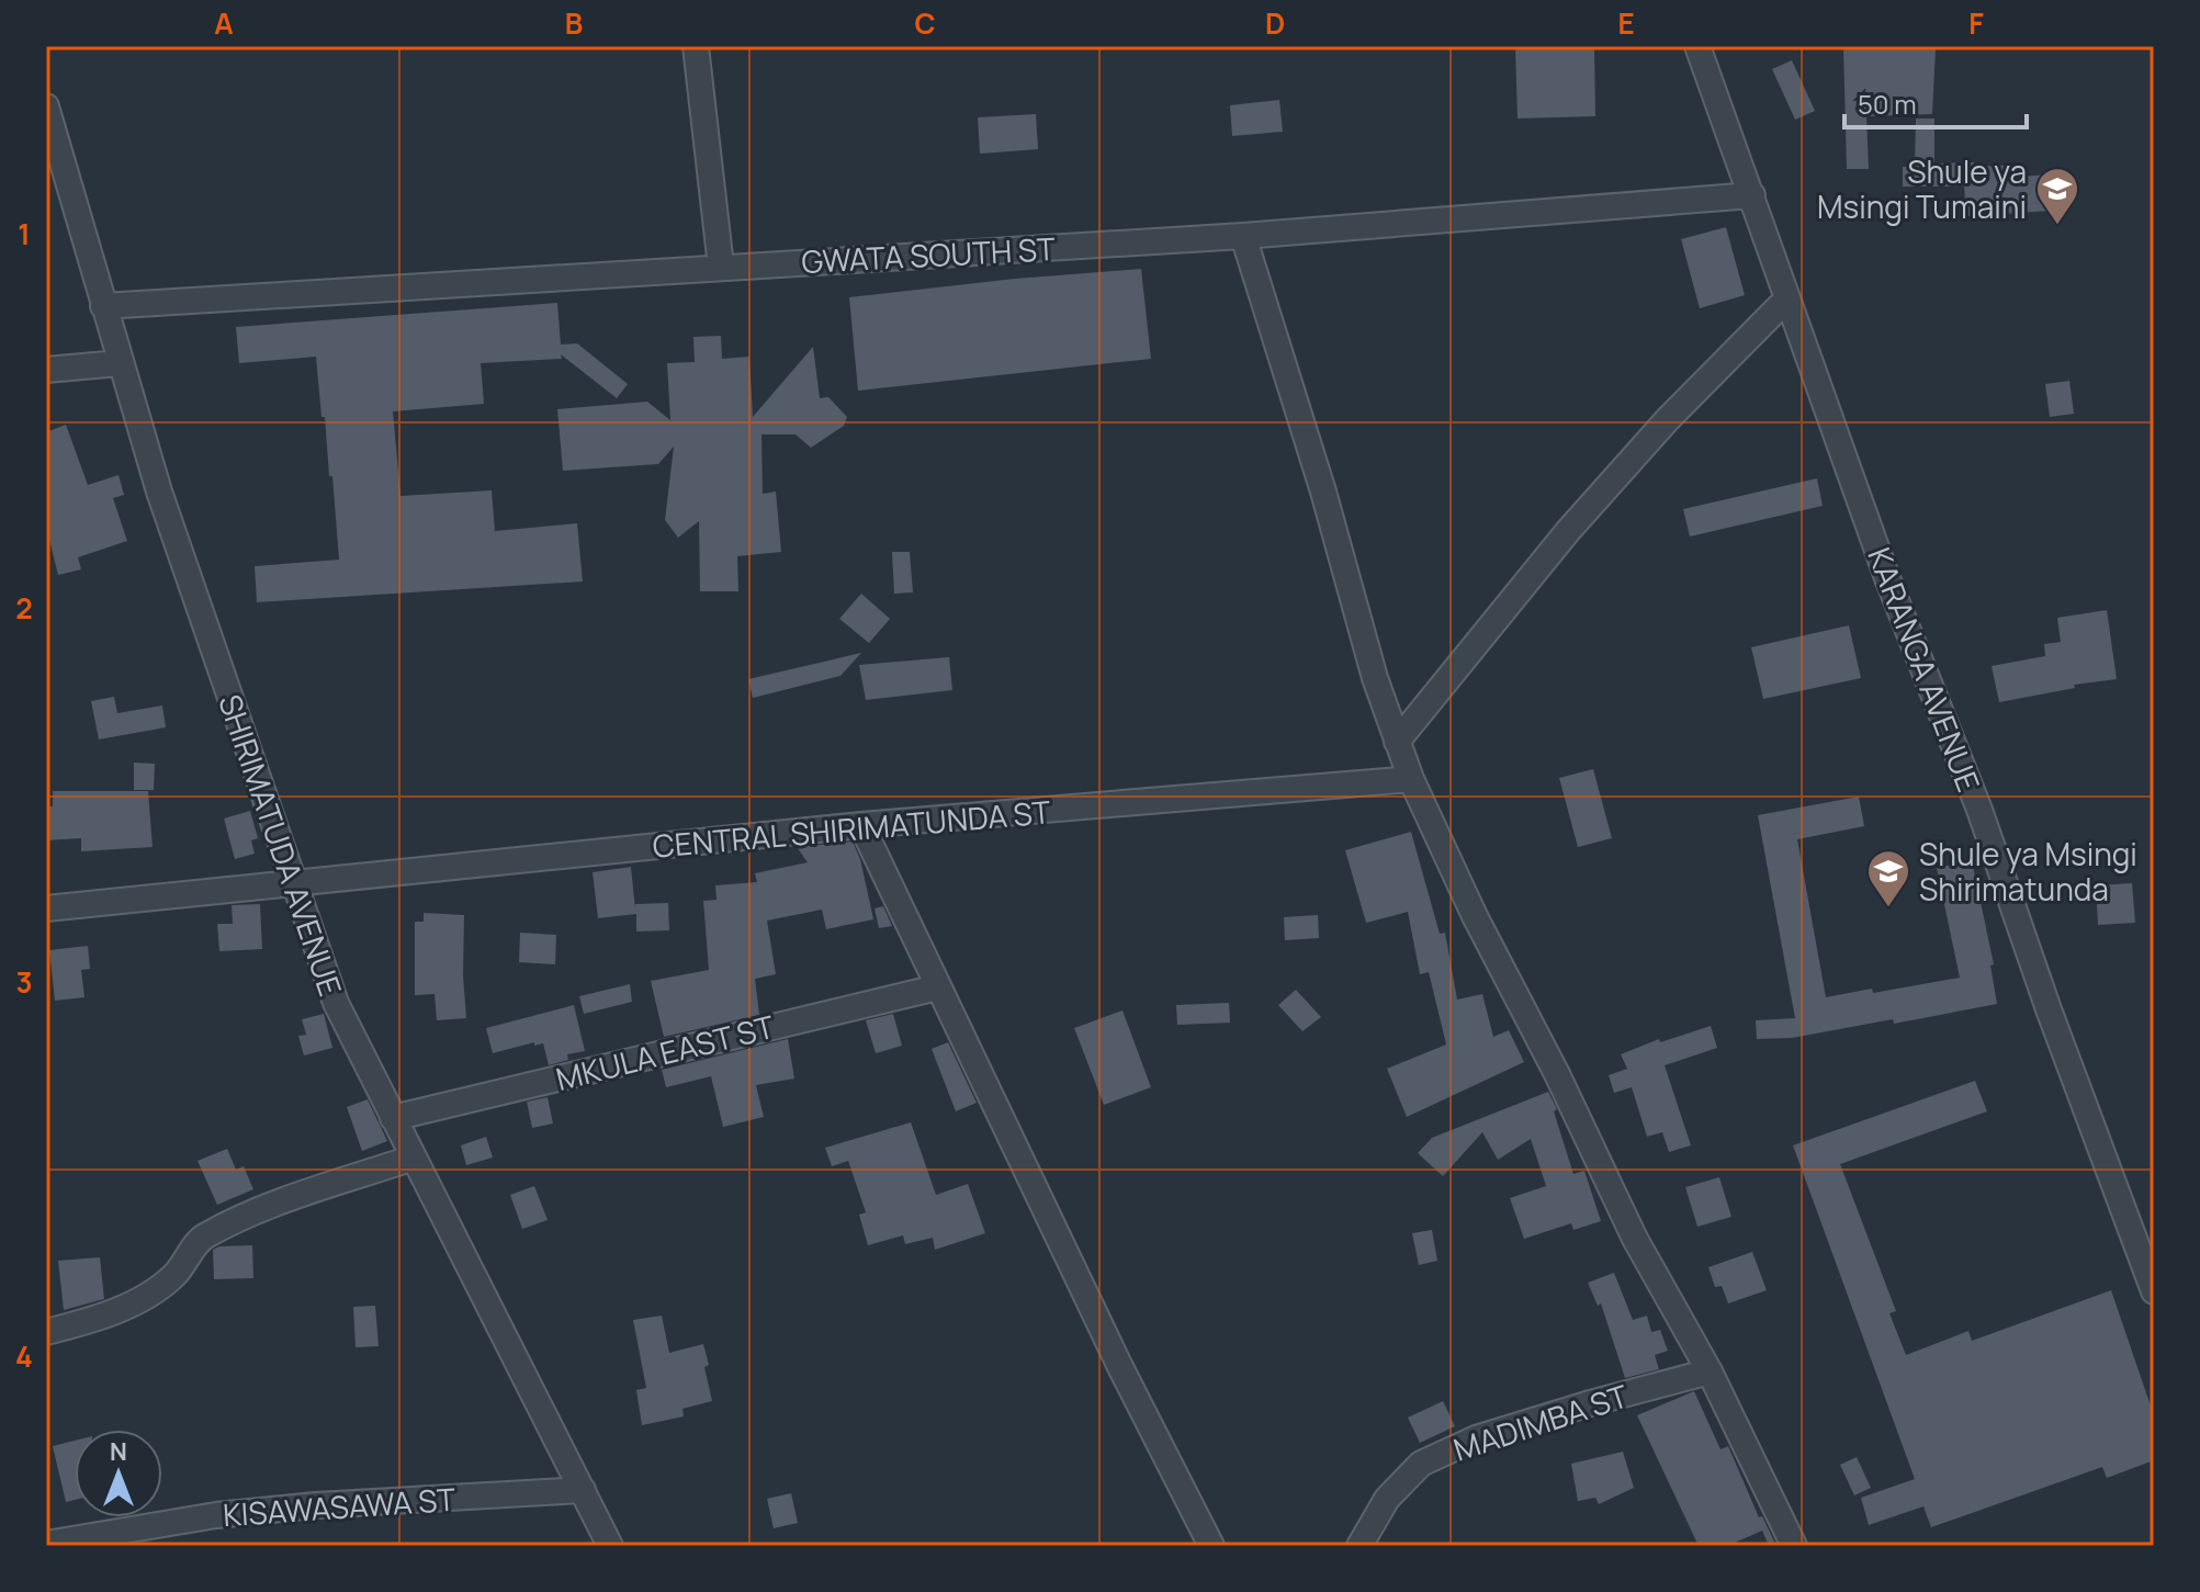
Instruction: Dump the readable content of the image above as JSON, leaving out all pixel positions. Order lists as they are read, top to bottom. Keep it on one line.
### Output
{"streets":{"street":["GWATA SOUTH ST","KARANGA AVENUE","CENTRAL SHIRIMATUNDA ST","SHIRIMATUDA AVENUE","MKULA EAST ST","MADIMBA ST","KISAWASAWA ST"]},"crossings":[["GWATA SOUTH ST","KARANGA AVENUE"],["GWATA SOUTH ST","SHIRIMATUDA AVENUE"],["CENTRAL SHIRIMATUNDA ST","SHIRIMATUDA AVENUE"],["SHIRIMATUDA AVENUE","MKULA EAST ST"],["SHIRIMATUDA AVENUE","KISAWASAWA ST"]],"places":{"school or university":["Shule ya Msingi Tumaini","Shule ya Msingi Shirimatunda"]},"scale_bar":"50 m","north":"top","grid":{"columns":["A","B","C","D","E","F"],"rows":["1","2","3","4"]}}
